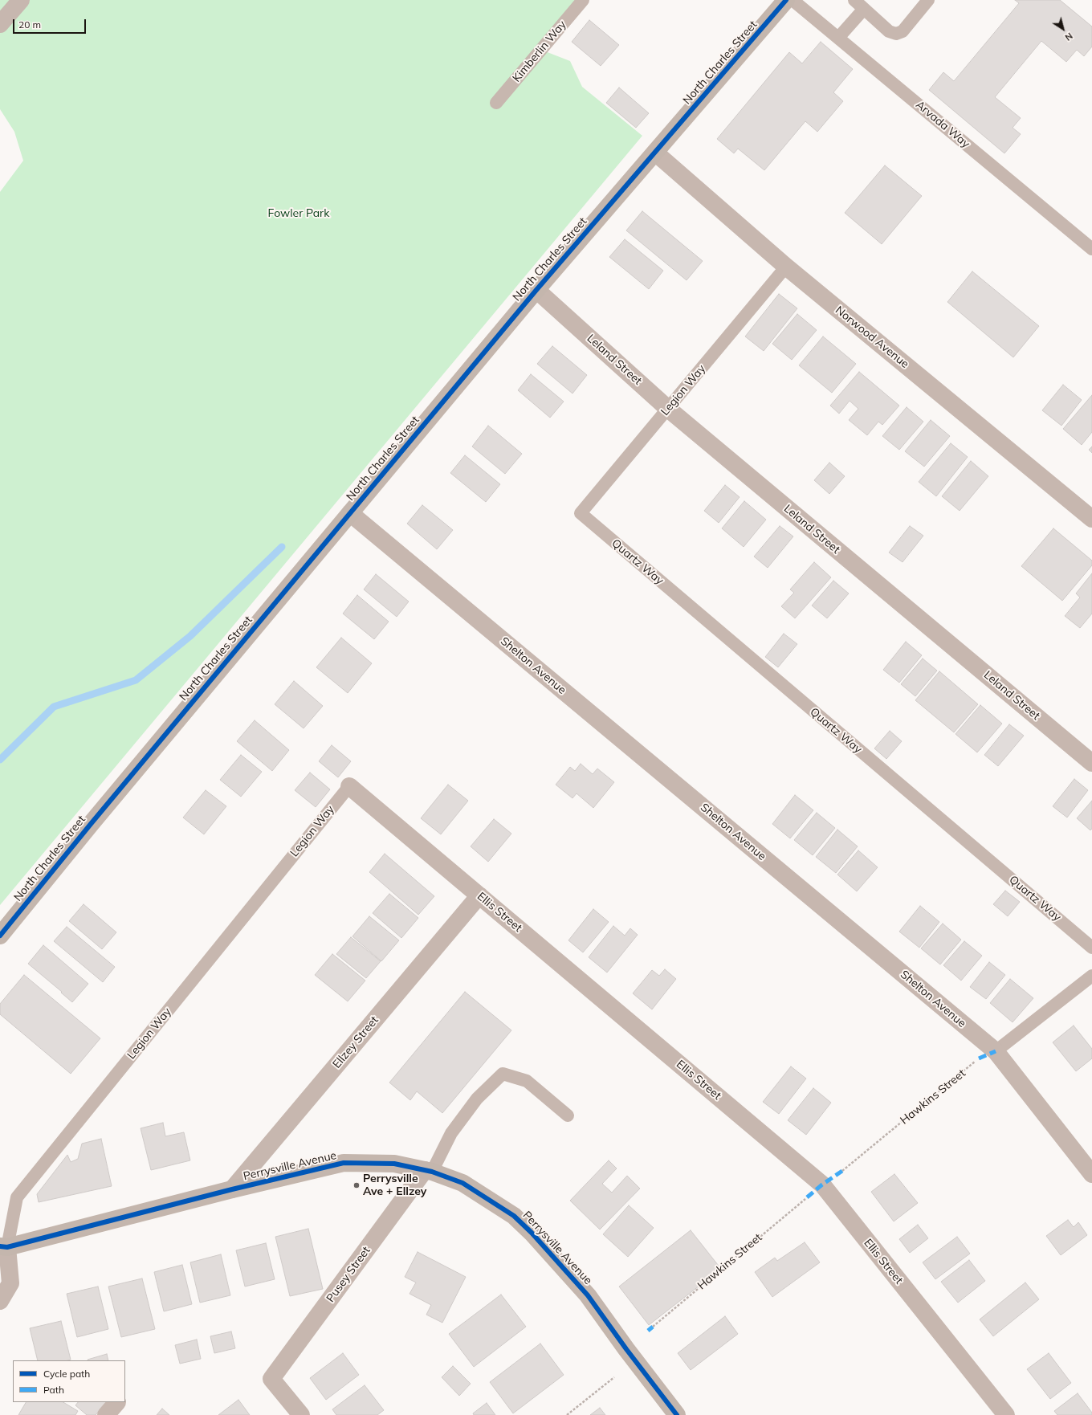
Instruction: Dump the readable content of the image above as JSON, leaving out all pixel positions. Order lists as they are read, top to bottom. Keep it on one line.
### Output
{"streets":{"street":["North Charles Street","Norwood Avenue","Leland Street","Legion Way","Shelton Avenue","Ellis Street","Ellzey Street","Perrysville Avenue","Pusey Street"],"lane":["Kimberlin Way","Arvada Way","Quartz Way"],"path":["Hawkins Street"]},"crossings":[["North Charles Street","Norwood Avenue"],["North Charles Street","Leland Street"],["North Charles Street","Shelton Avenue"],["Norwood Avenue","Legion Way"],["Leland Street","Legion Way"],["Legion Way","Quartz Way"],["Legion Way","Ellis Street"],["Legion Way","Perrysville Avenue"],["Ellis Street","Ellzey Street"],["Ellzey Street","Perrysville Avenue"],["Perrysville Avenue","Pusey Street"]],"parks":["Fowler Park"],"places":["Perrysville Ave + Ellzey"],"legend":["Cycle path","Path"],"scale_bar":"20 m","north":"bottom right"}
